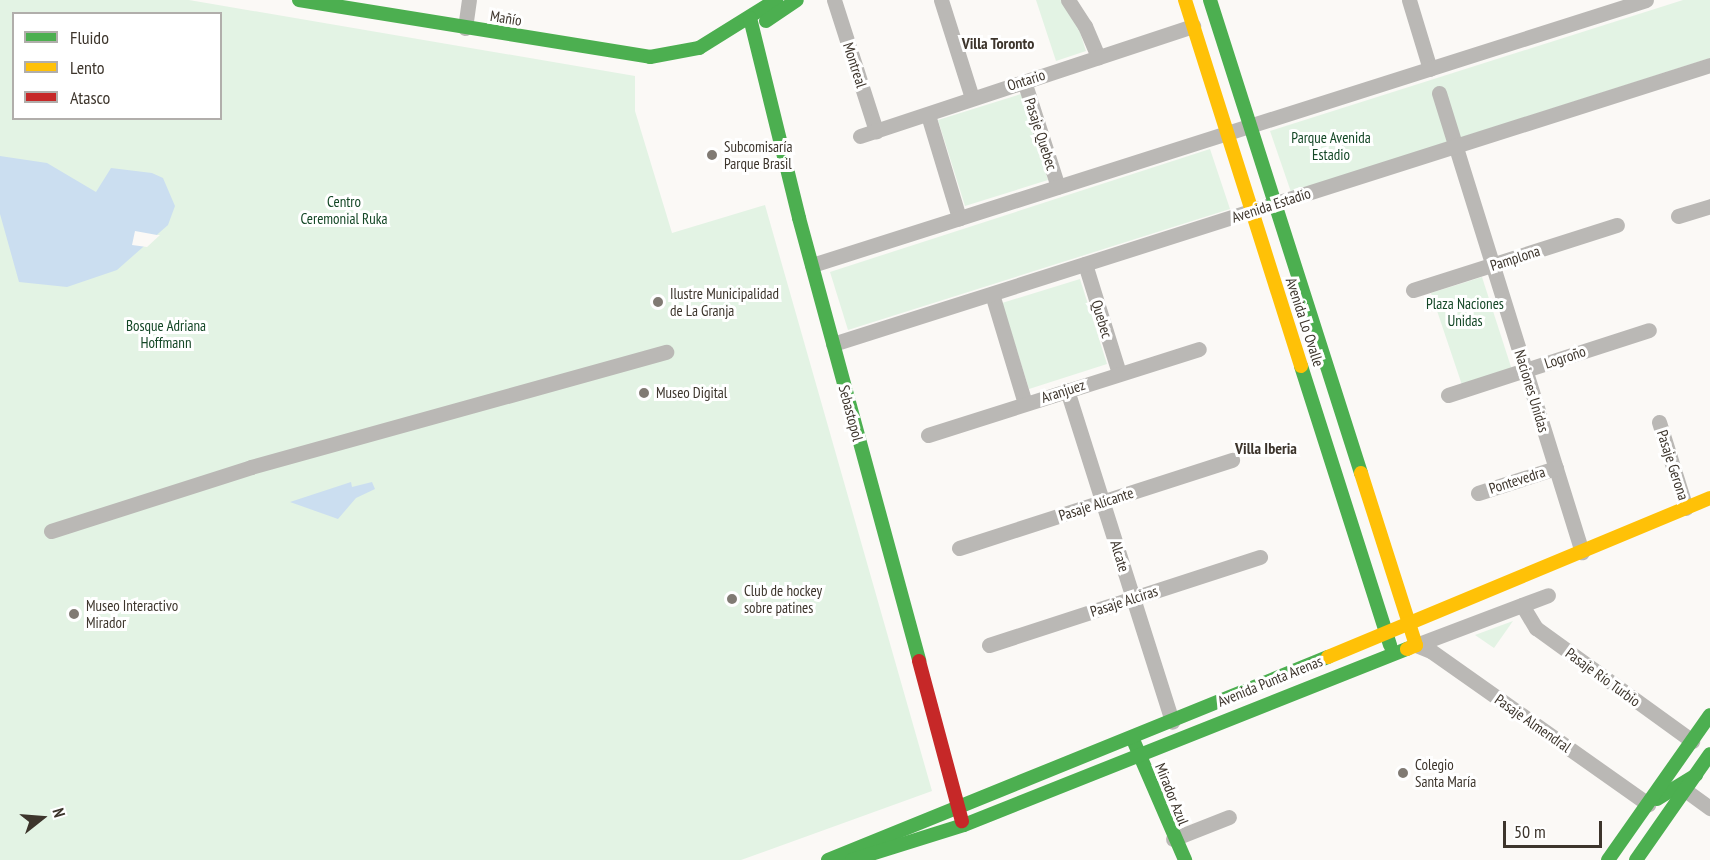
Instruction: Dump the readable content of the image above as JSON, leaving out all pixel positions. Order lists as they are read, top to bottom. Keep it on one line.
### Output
{"streets":{"main road":["Mañío","Avenida Lo Ovalle","Sebastopol","Avenida Punta Arenas","Mirador Azul"],"street":["Montreal","Ontario","Pasaje Quebec","Avenida Estadio","Pamplona","Quebec","Logroño","Aranjuez","Naciones Unidas","Pasaje Gerona","Pontevedra","Pasaje Alicante","Alcate","Pasaje Alciras","Pasaje Río Turbio","Pasaje Almendral"]},"crossings":[["Mañío","Sebastopol"],["Montreal","Ontario"],["Ontario","Pasaje Quebec"],["Ontario","Avenida Lo Ovalle"],["Avenida Estadio","Quebec"],["Avenida Estadio","Avenida Lo Ovalle"],["Avenida Estadio","Naciones Unidas"],["Avenida Estadio","Sebastopol"],["Pamplona","Naciones Unidas"],["Quebec","Aranjuez"],["Avenida Lo Ovalle","Avenida Punta Arenas"],["Avenida Lo Ovalle","Pasaje Almendral"],["Logroño","Naciones Unidas"],["Aranjuez","Alcate"],["Naciones Unidas","Pontevedra"],["Naciones Unidas","Avenida Punta Arenas"],["Sebastopol","Avenida Punta Arenas"],["Pasaje Gerona","Avenida Punta Arenas"],["Pasaje Alicante","Alcate"],["Alcate","Pasaje Alciras"],["Alcate","Avenida Punta Arenas"],["Pasaje Río Turbio","Avenida Punta Arenas"],["Avenida Punta Arenas","Pasaje Almendral"],["Avenida Punta Arenas","Mirador Azul"]],"districts":["Villa Toronto","Villa Iberia"],"parks":["Parque Avenida Estadio","Centro Ceremonial Ruka","Plaza Naciones Unidas","Bosque Adriana Hoffmann"],"places":["Subcomisaría Parque Brasil","Ilustre Municipalidad de La Granja","Museo Digital","Club de hockey sobre patines","Museo Interactivo Mirador","Colegio Santa María"],"legend":["Fluido","Lento","Atasco"],"scale_bar":"50 m","north":"right"}
